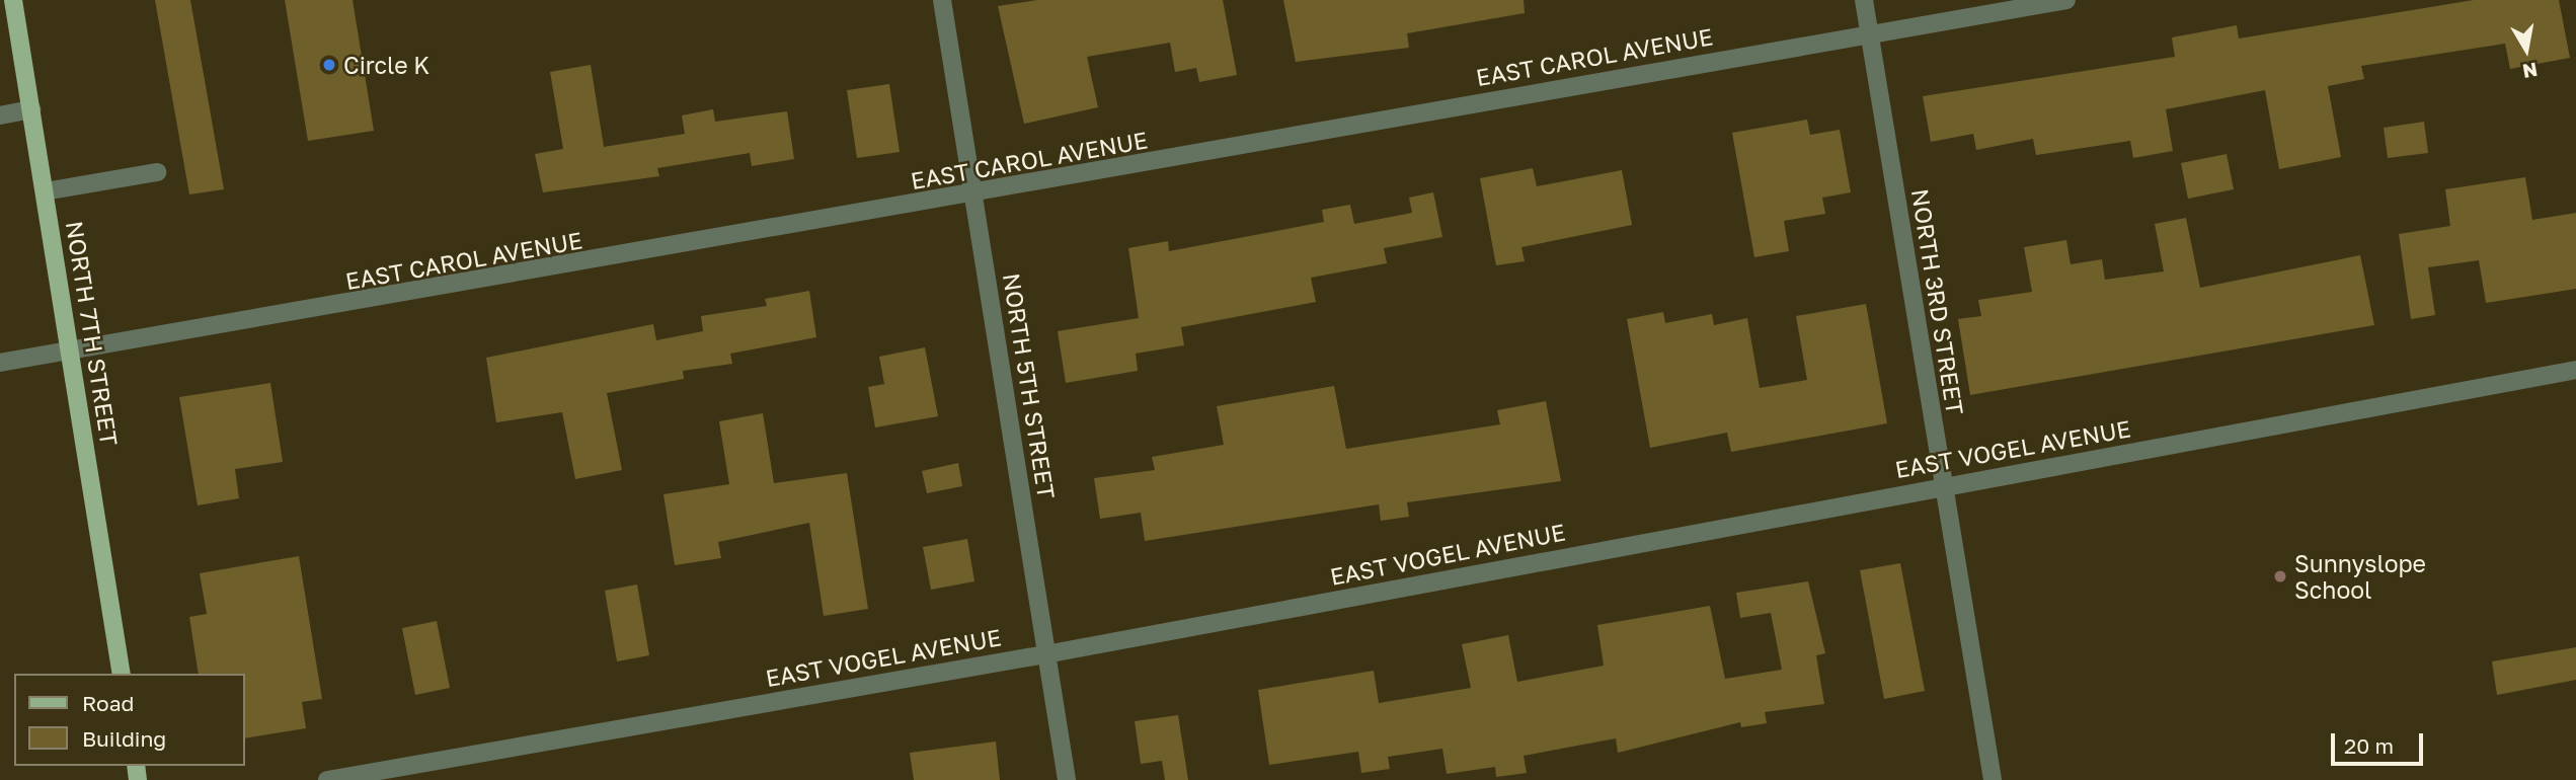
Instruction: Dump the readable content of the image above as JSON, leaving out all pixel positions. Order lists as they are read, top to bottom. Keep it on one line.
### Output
{"streets":{"main road":["NORTH 7TH STREET"],"street":["EAST CAROL AVENUE","NORTH 3RD STREET","NORTH 5TH STREET","EAST VOGEL AVENUE"]},"crossings":[["EAST CAROL AVENUE","NORTH 3RD STREET"],["EAST CAROL AVENUE","NORTH 7TH STREET"],["EAST CAROL AVENUE","NORTH 5TH STREET"],["NORTH 3RD STREET","EAST VOGEL AVENUE"],["NORTH 5TH STREET","EAST VOGEL AVENUE"]],"places":["Circle K","Sunnyslope School"],"legend":["Road","Building"],"scale_bar":"20 m","north":"bottom"}
